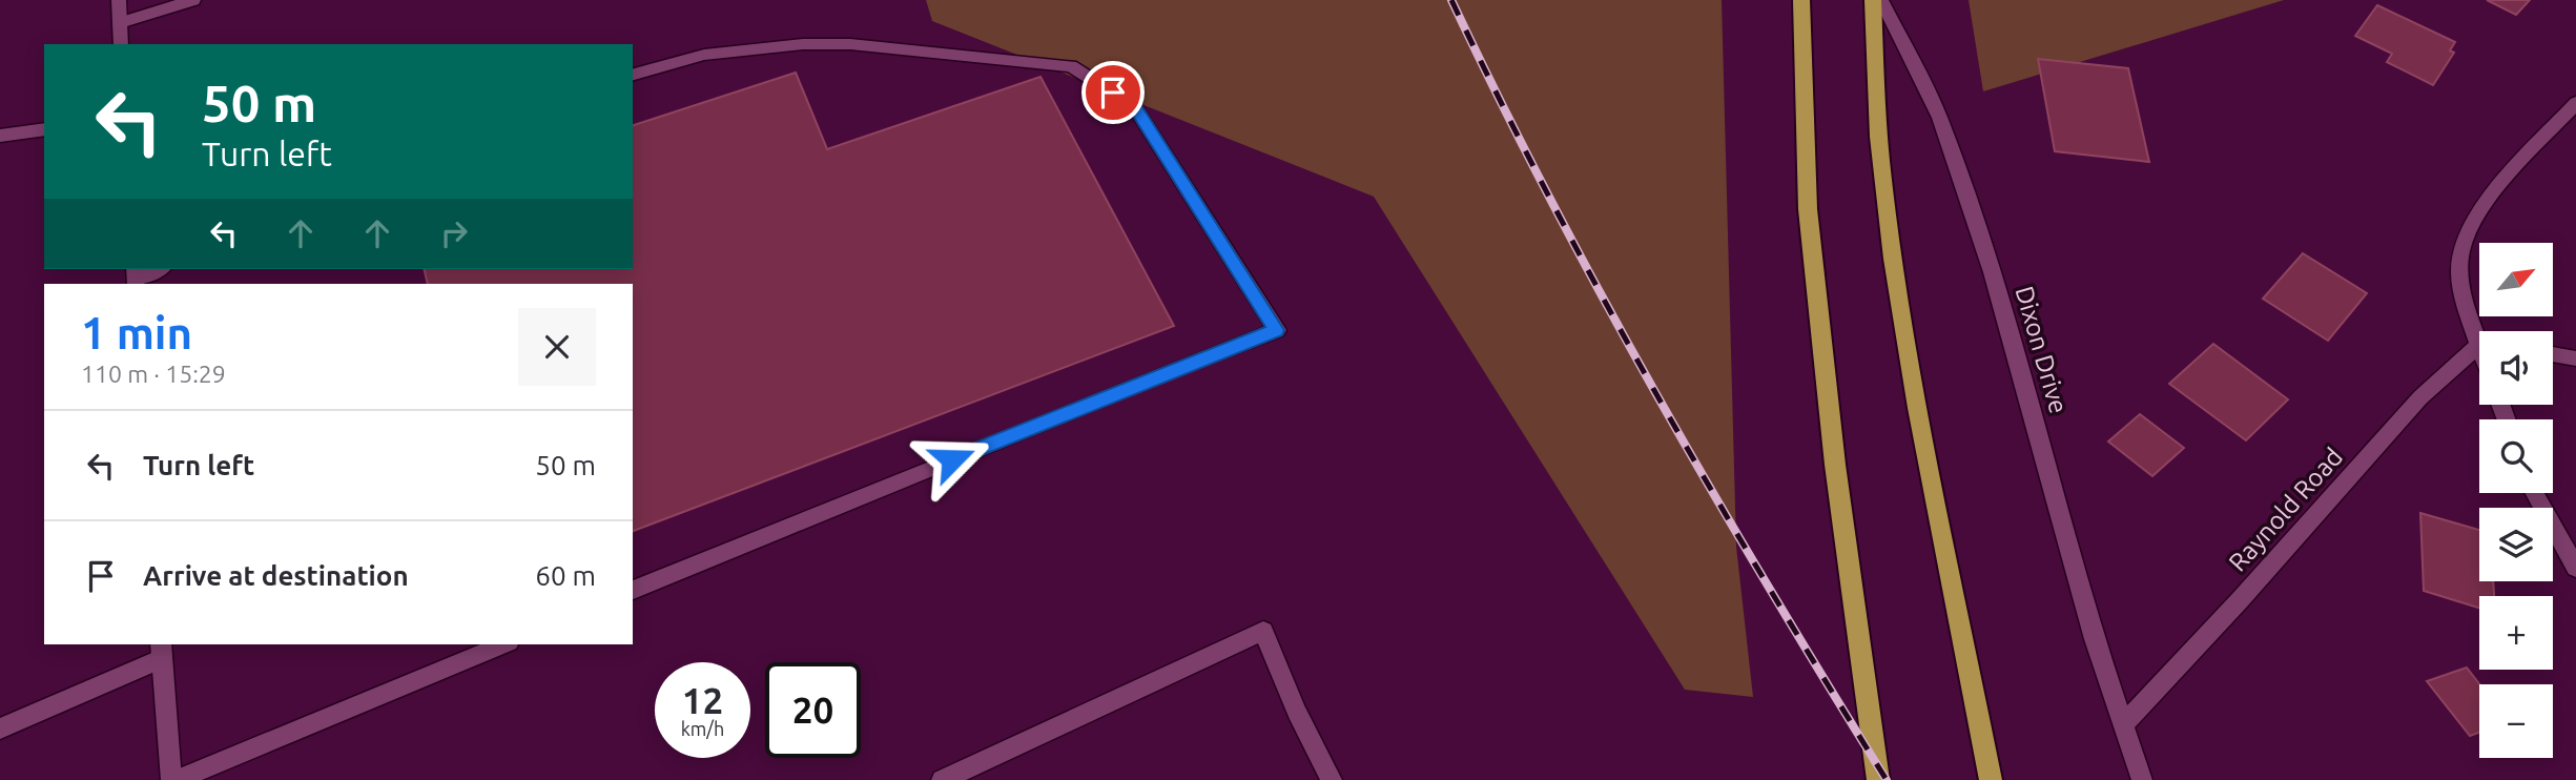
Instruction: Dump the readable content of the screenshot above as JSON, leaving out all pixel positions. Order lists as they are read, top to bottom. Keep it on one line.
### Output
{"streets":{"street":["Dixon Drive","Raynold Road"]},"crossings":[["Dixon Drive","Raynold Road"]],"north":"top right","page":{"turn":["50 m","Turn left"],"map_buttons":["+","−"],"heading":["1 min","110 m · 15:29"],"list":[{"name":"Turn left","value":"50 m"},{"name":"Arrive at destination","value":"60 m"}],"speed":"12 km/h","limit":"20"}}
